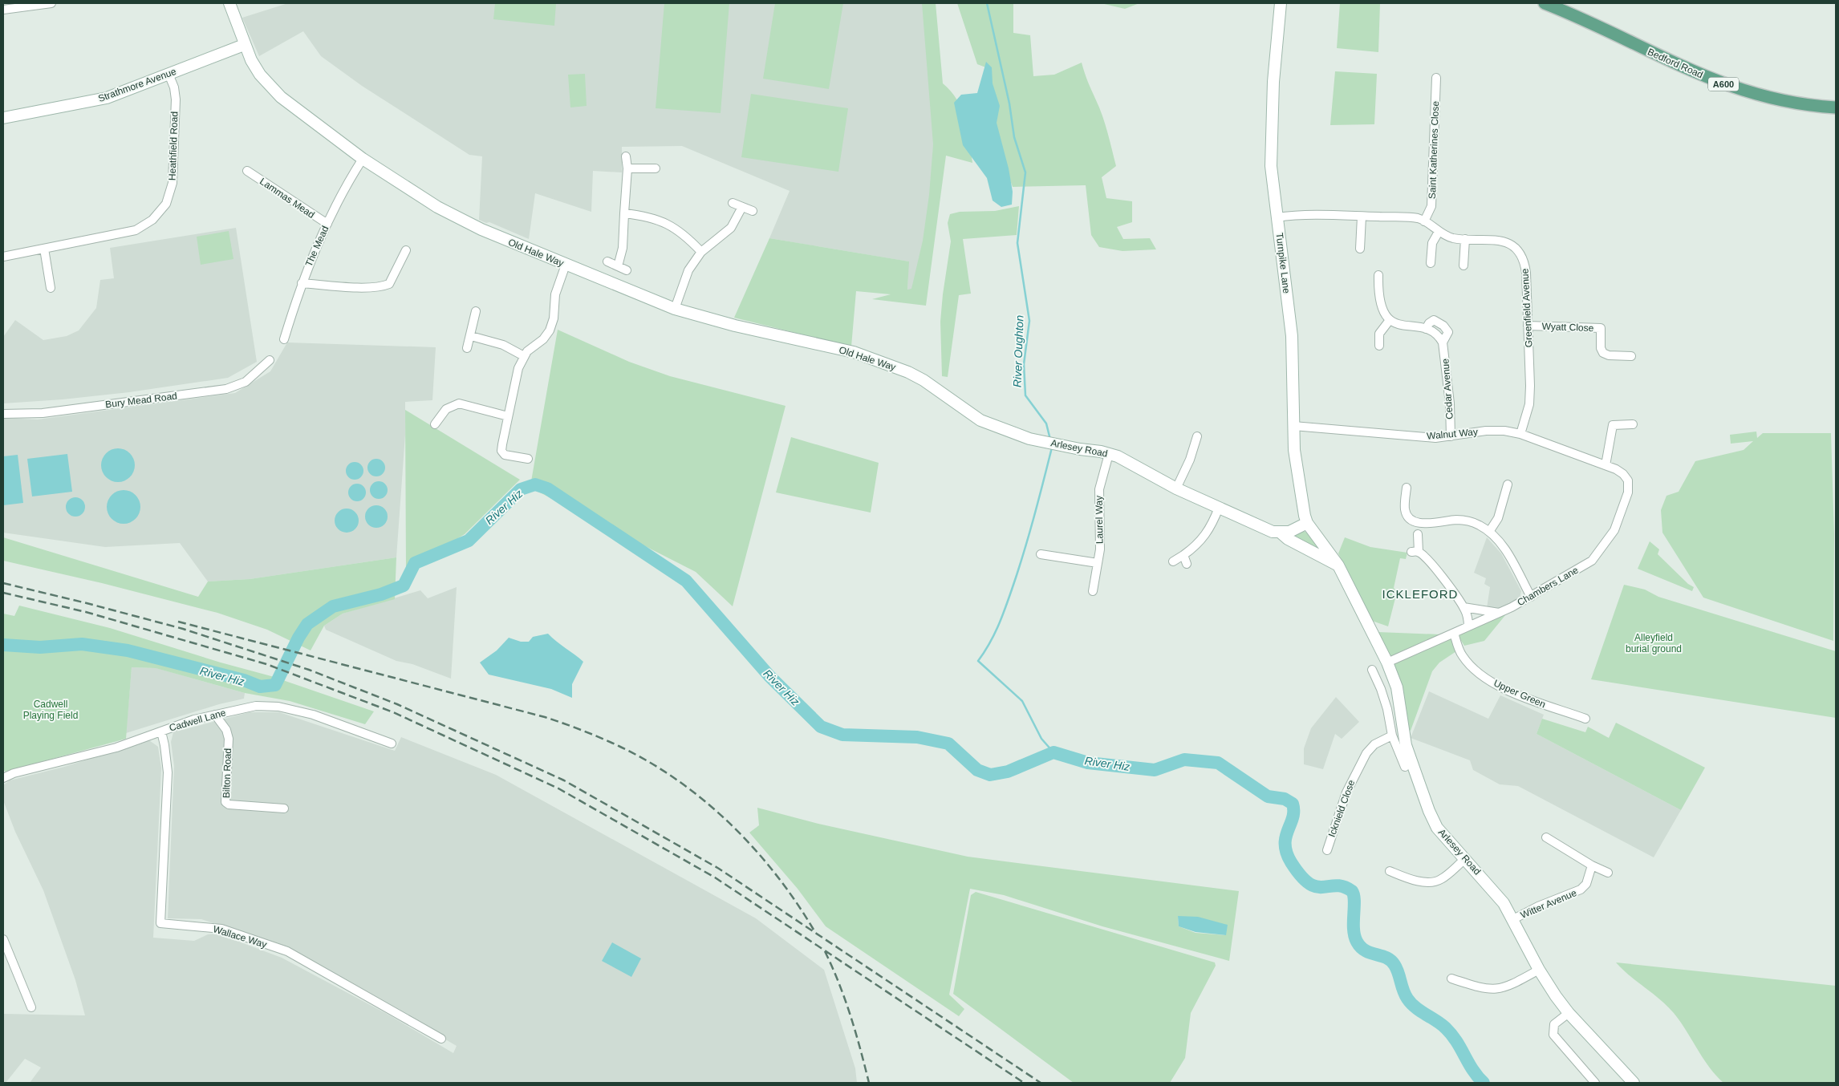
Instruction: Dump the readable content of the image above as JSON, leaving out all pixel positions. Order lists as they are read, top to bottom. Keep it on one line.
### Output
{"streets":{"main road":["Bedford Road","A600"],"street":["Strathmore Avenue","Heathfield Road","Saint Katherines Close","Lammas Mead","The Mead","Old Hale Way","Turnpike Lane","Greenfield Avenue","Wyatt Close","Cedar Avenue","Bury Mead Road","Walnut Way","Arlesey Road","Laurel Way","Chambers Lane","Upper Green","Cadwell Lane","Bilton Road","Icknield Close","Witter Avenue","Wallace Way"]},"crossings":[["Strathmore Avenue","Heathfield Road"],["Strathmore Avenue","Old Hale Way"],["Saint Katherines Close","Greenfield Avenue"],["Lammas Mead","The Mead"],["The Mead","Old Hale Way"],["Old Hale Way","Arlesey Road"],["Turnpike Lane","Greenfield Avenue"],["Turnpike Lane","Walnut Way"],["Turnpike Lane","Arlesey Road"],["Greenfield Avenue","Wyatt Close"],["Greenfield Avenue","Walnut Way"],["Cedar Avenue","Walnut Way"],["Walnut Way","Chambers Lane"],["Arlesey Road","Laurel Way"],["Arlesey Road","Witter Avenue"],["Chambers Lane","Upper Green"],["Cadwell Lane","Bilton Road"],["Cadwell Lane","Wallace Way"]],"districts":["ICKLEFORD"],"water":["River Oughton","River Hiz"],"parks":["Alleyfield burial ground","Cadwell Playing Field"]}
